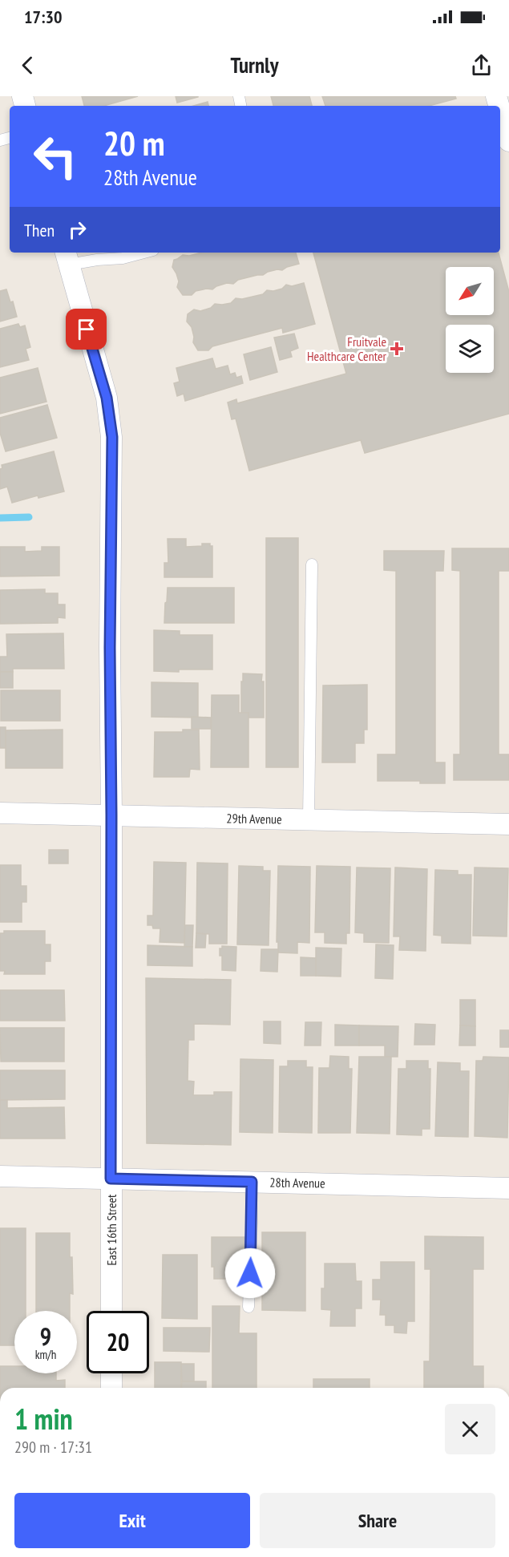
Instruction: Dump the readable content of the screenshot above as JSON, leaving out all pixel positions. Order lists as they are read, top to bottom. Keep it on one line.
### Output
{"streets":{"street":["29th Avenue","28th Avenue","East 16th Street"]},"crossings":[["29th Avenue","East 16th Street"],["28th Avenue","East 16th Street"]],"places":{"health":["Fruitvale Healthcare Center"]},"north":"bottom left","page":{"status":"17:30","header":"Turnly","turn":["20 m","28th Avenue"],"then":"Then","speed":"9 km/h","limit":"20","heading":["1 min","290 m · 17:31"],"buttons":["Exit","Share"]}}
